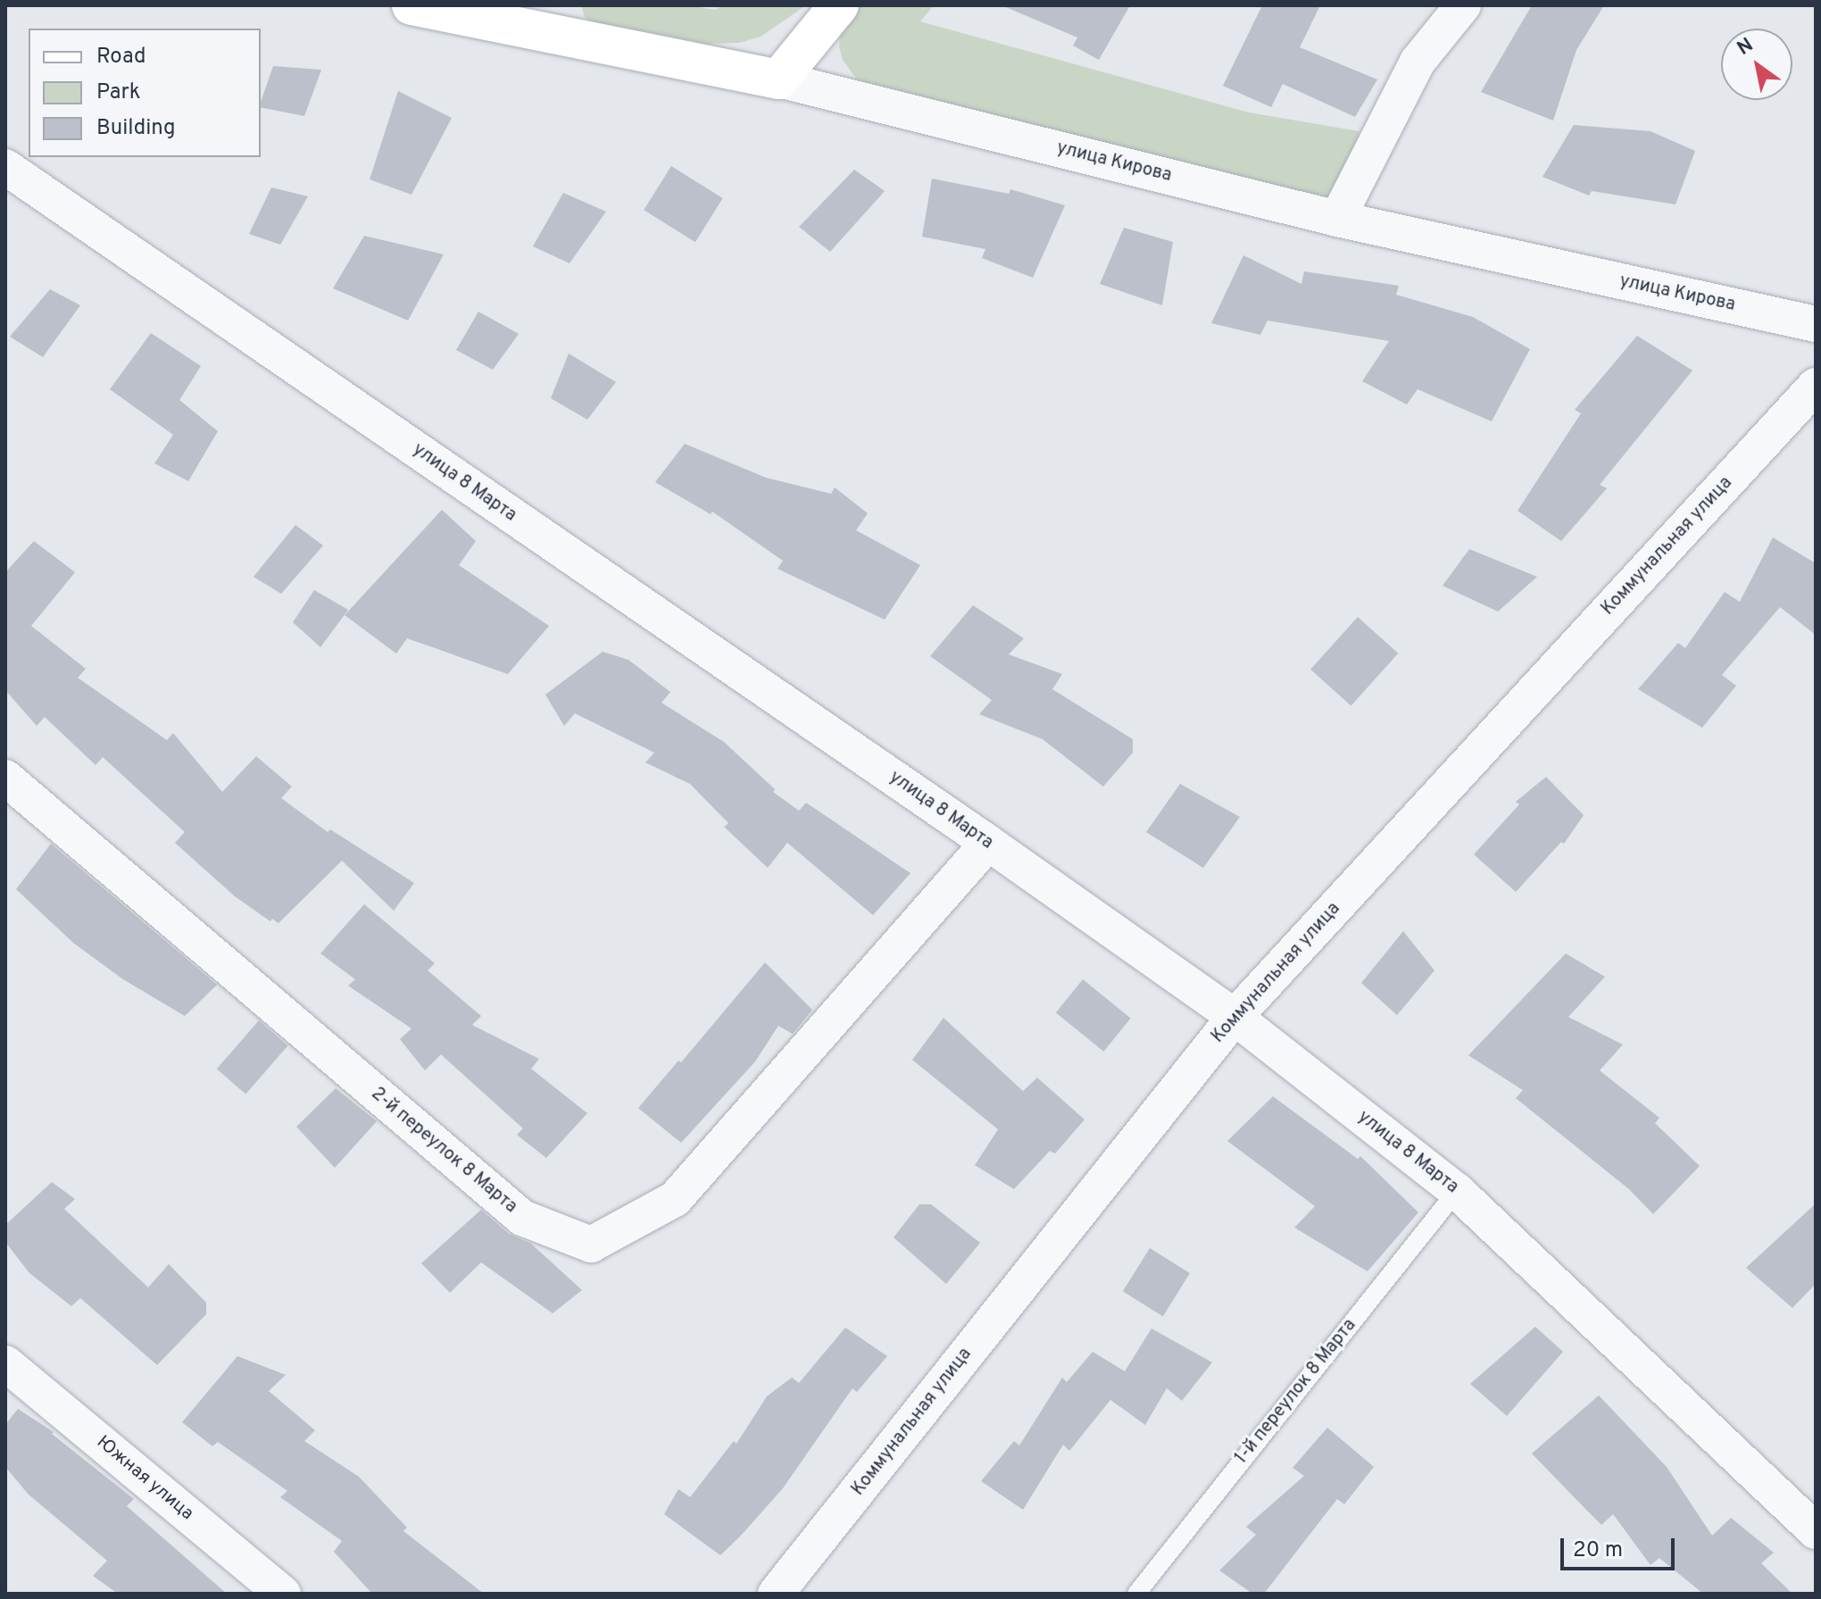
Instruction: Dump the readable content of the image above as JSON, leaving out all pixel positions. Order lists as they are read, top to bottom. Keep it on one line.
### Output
{"streets":{"main road":["улица Кирова"],"street":["улица 8 Марта","Коммунальная улица","2-й переулок 8 Марта","Южная улица"],"lane":["1-й переулок 8 Марта"]},"crossings":[["улица 8 Марта","Коммунальная улица"],["улица 8 Марта","2-й переулок 8 Марта"],["улица 8 Марта","1-й переулок 8 Марта"]],"legend":["Road","Park","Building"],"scale_bar":"20 m","north":"top left"}
